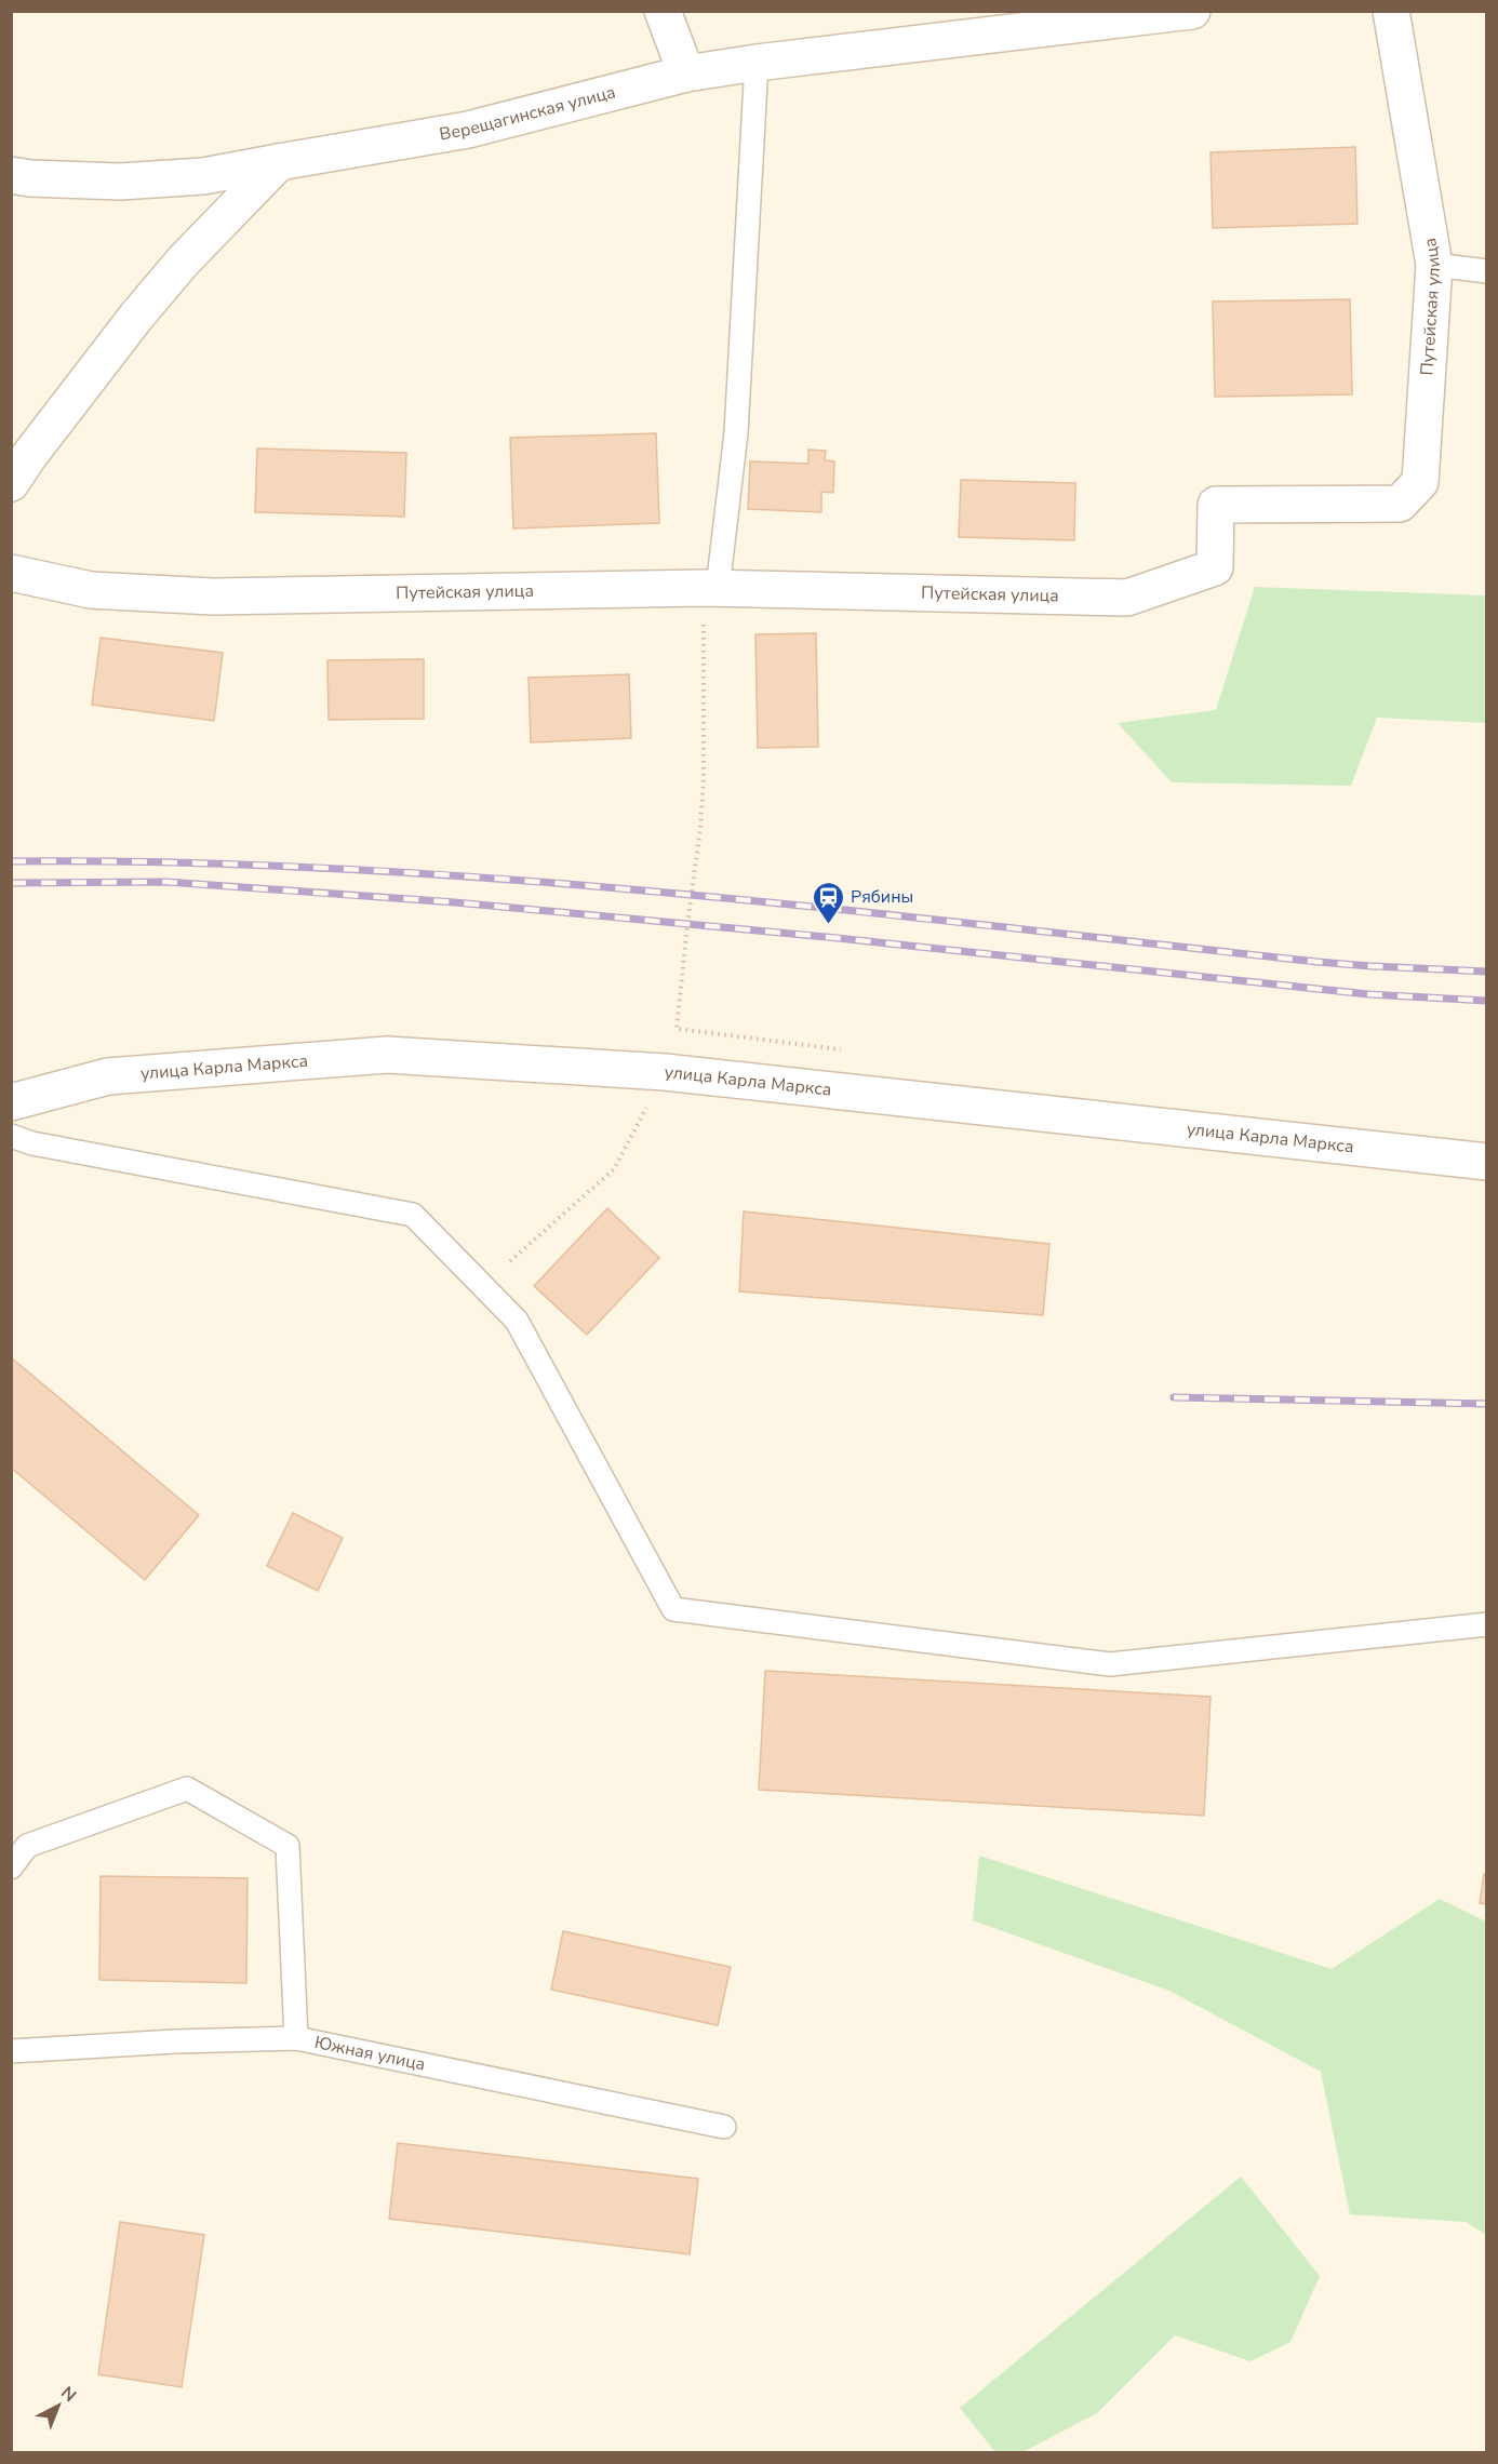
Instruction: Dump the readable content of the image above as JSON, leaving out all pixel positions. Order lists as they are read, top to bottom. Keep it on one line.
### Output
{"streets":{"main road":["Верещагинская улица","Путейская улица","улица Карла Маркса"],"lane":["Южная улица"]},"places":{"station":["Рябины"]},"north":"top right"}
